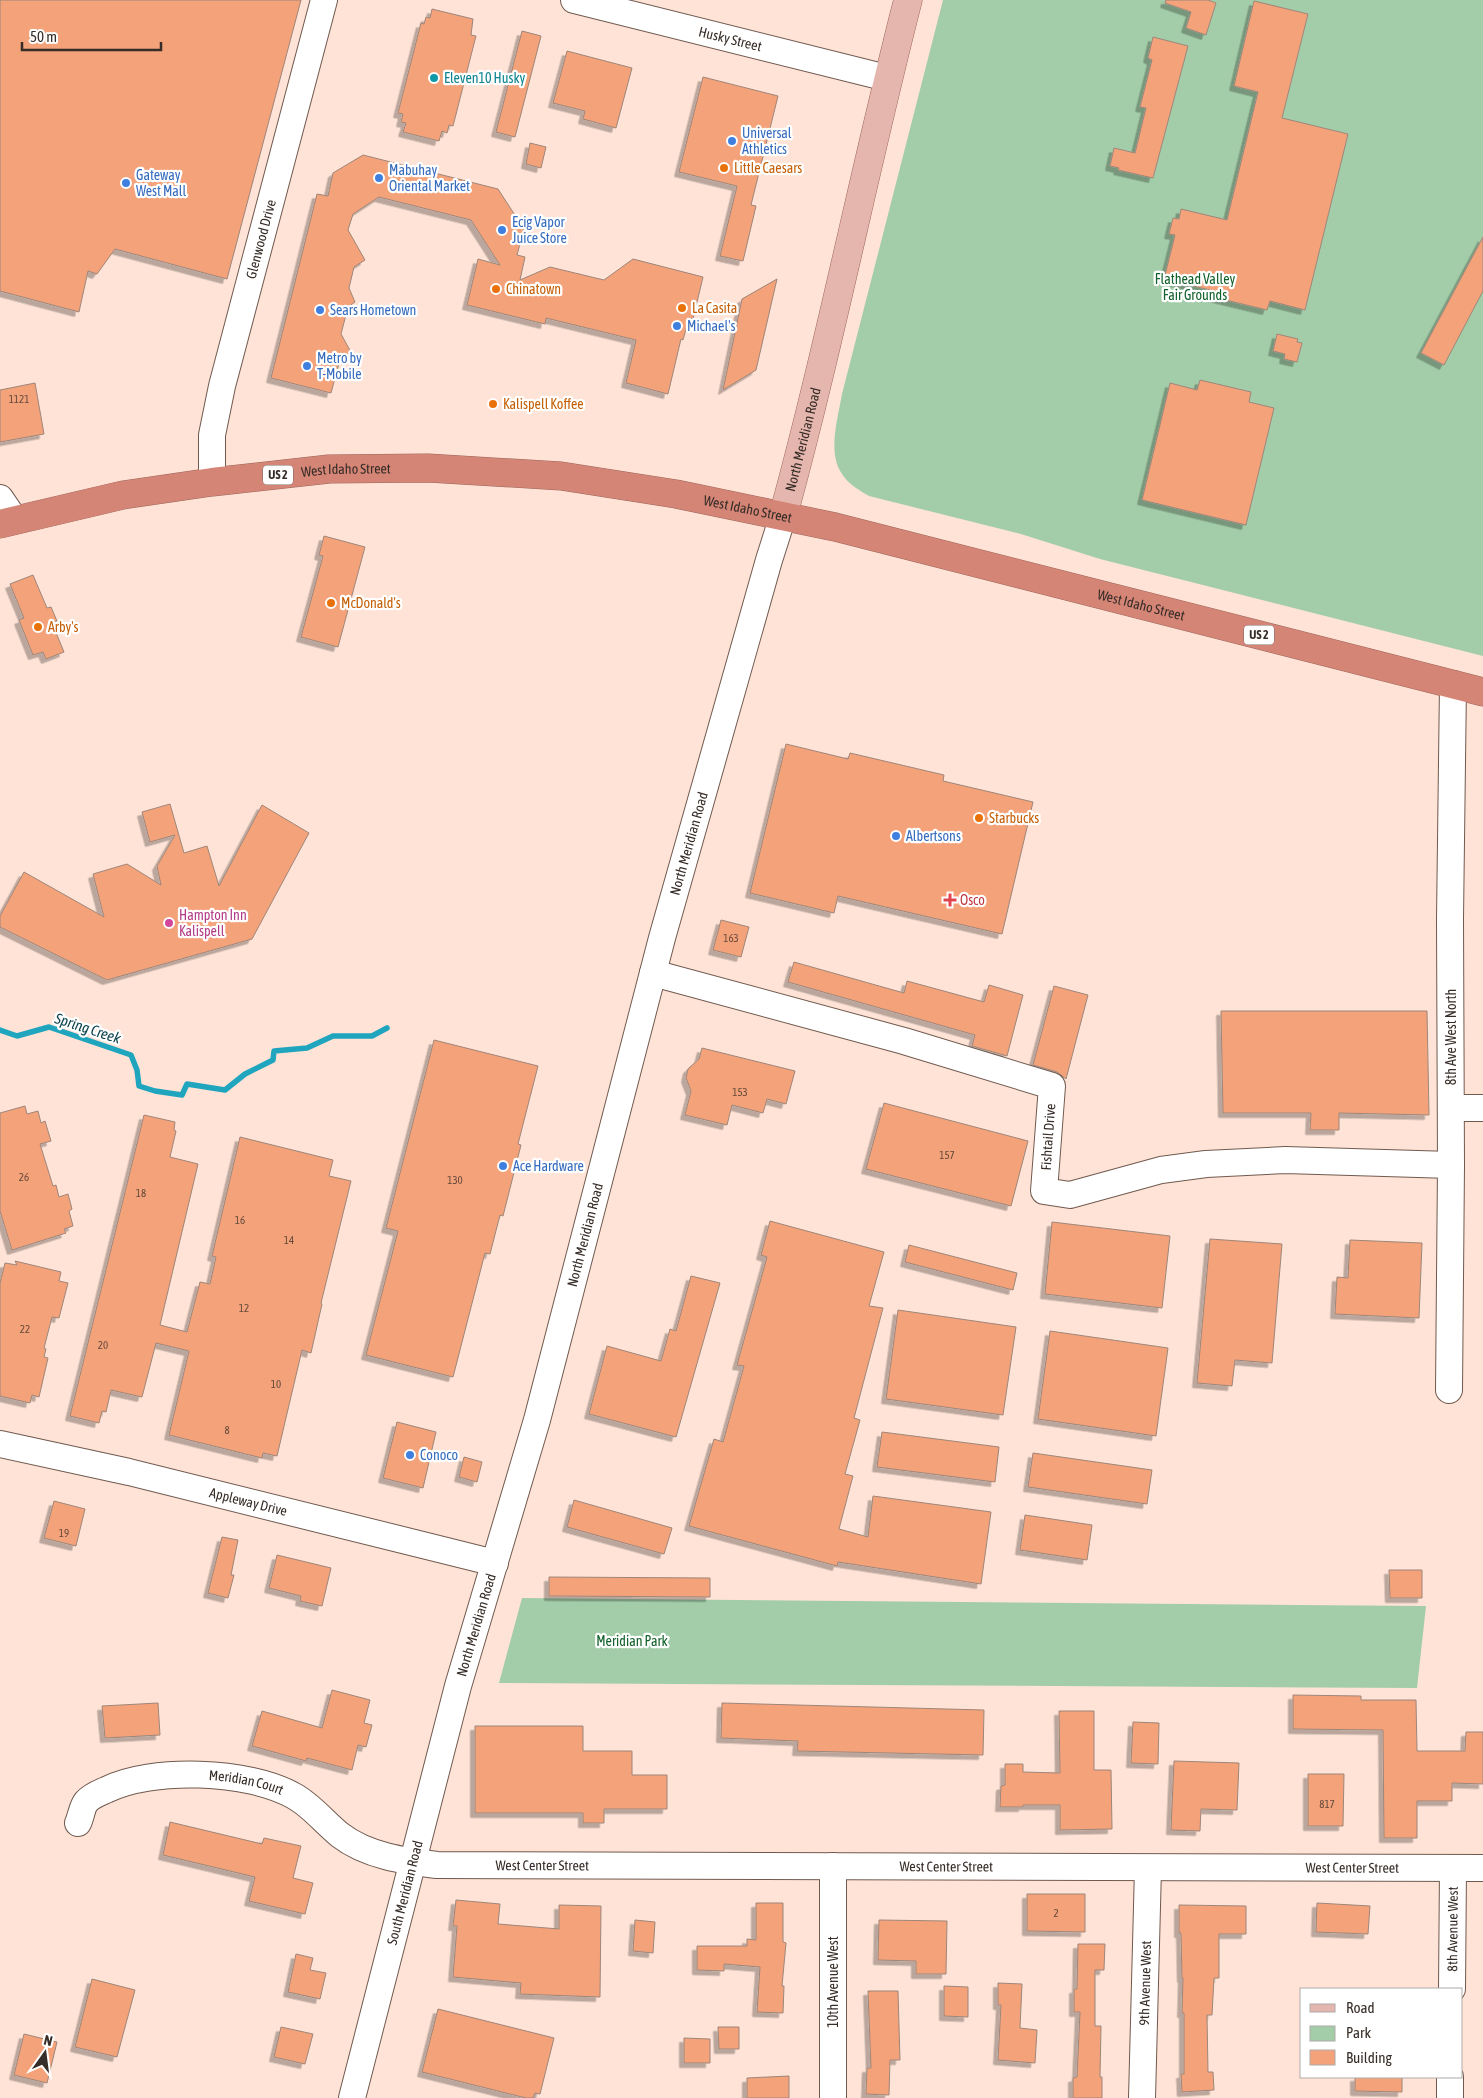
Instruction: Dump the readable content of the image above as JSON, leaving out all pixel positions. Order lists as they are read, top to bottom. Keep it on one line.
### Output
{"streets":{"highway":["West Idaho Street","US 2"],"main road":["North Meridian Road"],"street":["Husky Street","Glenwood Drive","8th Ave West North","Fishtail Drive","Appleway Drive","Meridian Court","West Center Street","South Meridian Road","8th Avenue West","10th Avenue West","9th Avenue West"]},"crossings":[["Husky Street","North Meridian Road"],["Glenwood Drive","West Idaho Street"],["North Meridian Road","West Idaho Street"],["North Meridian Road","Fishtail Drive"],["North Meridian Road","Appleway Drive"],["North Meridian Road","South Meridian Road"],["West Idaho Street","8th Ave West North"],["8th Ave West North","Fishtail Drive"],["Meridian Court","West Center Street"],["Meridian Court","South Meridian Road"],["West Center Street","South Meridian Road"],["West Center Street","8th Avenue West"],["West Center Street","10th Avenue West"],["West Center Street","9th Avenue West"]],"water":["Spring Creek"],"parks":["Flathead Valley Fair Grounds","Meridian Park"],"places":{"other":["Eleven10 Husky","Universal Athletics","Little Caesars","Mabuhay Oriental Market","Gateway West Mall","Ecig Vapor Juice Store","Chinatown","La Casita","Sears Hometown","Michael's","Metro by T-Mobile","Kalispell Koffee","McDonald's","Arby's","Starbucks","Albertsons","Hampton Inn Kalispell","Ace Hardware","Conoco"],"health":["Osco"]},"house_numbers":["1121","163","153","157","26","130","18","16","14","12","22","20","10","8","19","817","2"],"legend":["Road","Park","Building"],"scale_bar":"50 m","north":"top"}
